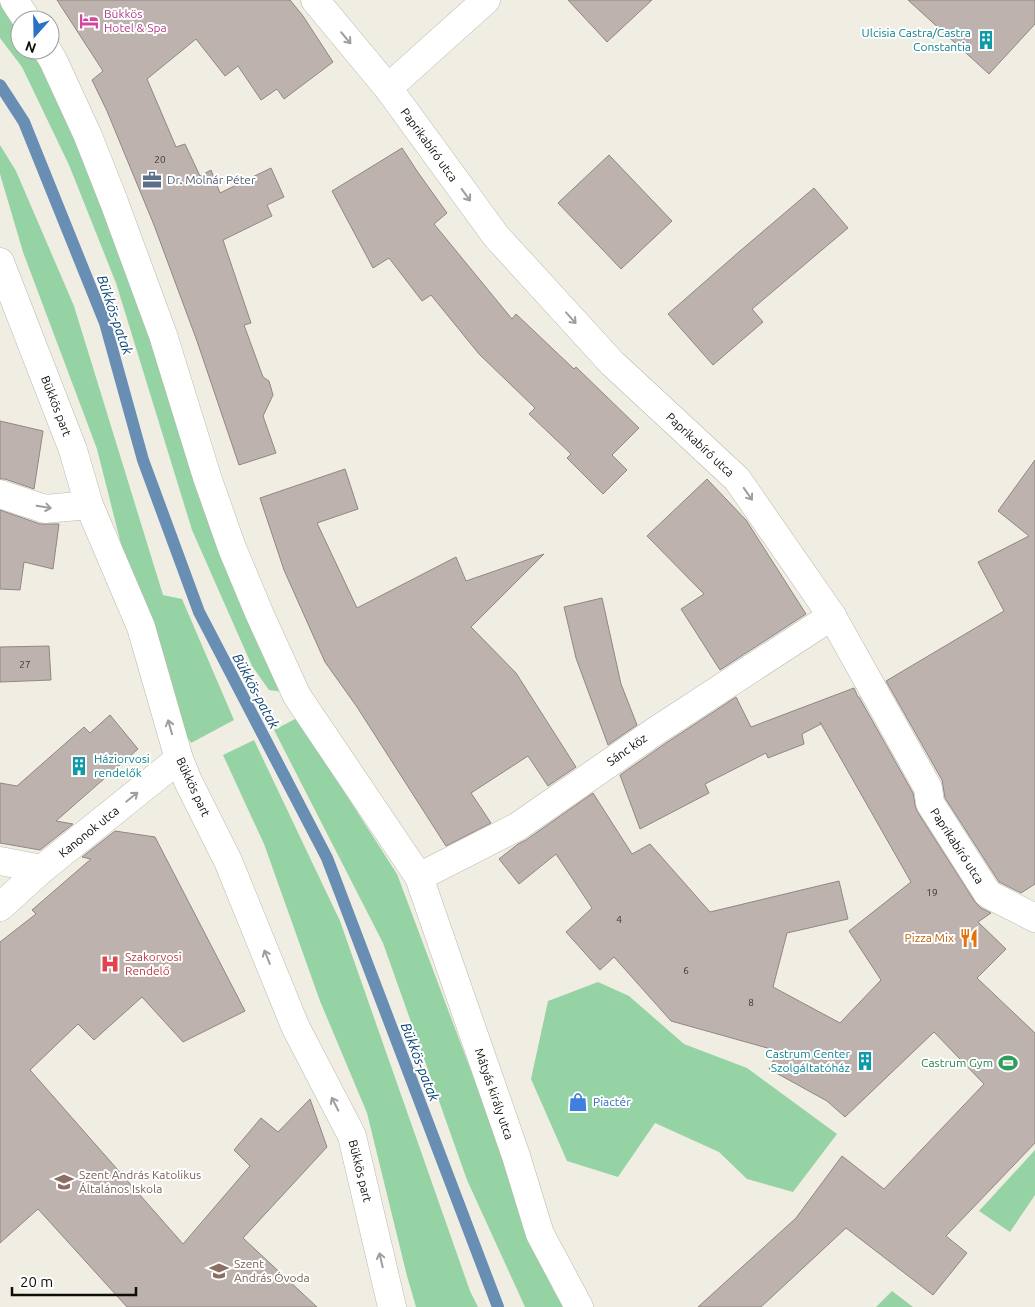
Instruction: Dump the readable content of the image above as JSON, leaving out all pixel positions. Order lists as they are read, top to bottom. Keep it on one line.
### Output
{"streets":{"street":["Paprikabíró utca","Bükkös part","Sánc köz","Kanonok utca","Mátyás király utca"]},"crossings":[["Paprikabíró utca","Sánc köz"],["Bükkös part","Kanonok utca"],["Sánc köz","Mátyás király utca"]],"one_way":["Paprikabíró utca","Kanonok utca"],"water":["Bükkös-patak"],"places":{"hotel":["Bükkös Hotel & Spa"],"building":["Ulcisia Castra/Castra Constantia","Háziorvosi rendelők","Castrum Center Szolgáltatóház"],"office":["Dr. Molnár Péter"],"restaurant":["Pizza Mix"],"hospital":["Szakorvosi Rendelő"],"sports":["Castrum Gym"],"shop":["Piactér"],"school or university":["Szent András Katolikus Általános Iskola","Szent András Óvoda"]},"house_numbers":["20","27","19","4","6","8"],"scale_bar":"20 m","north":"bottom"}
